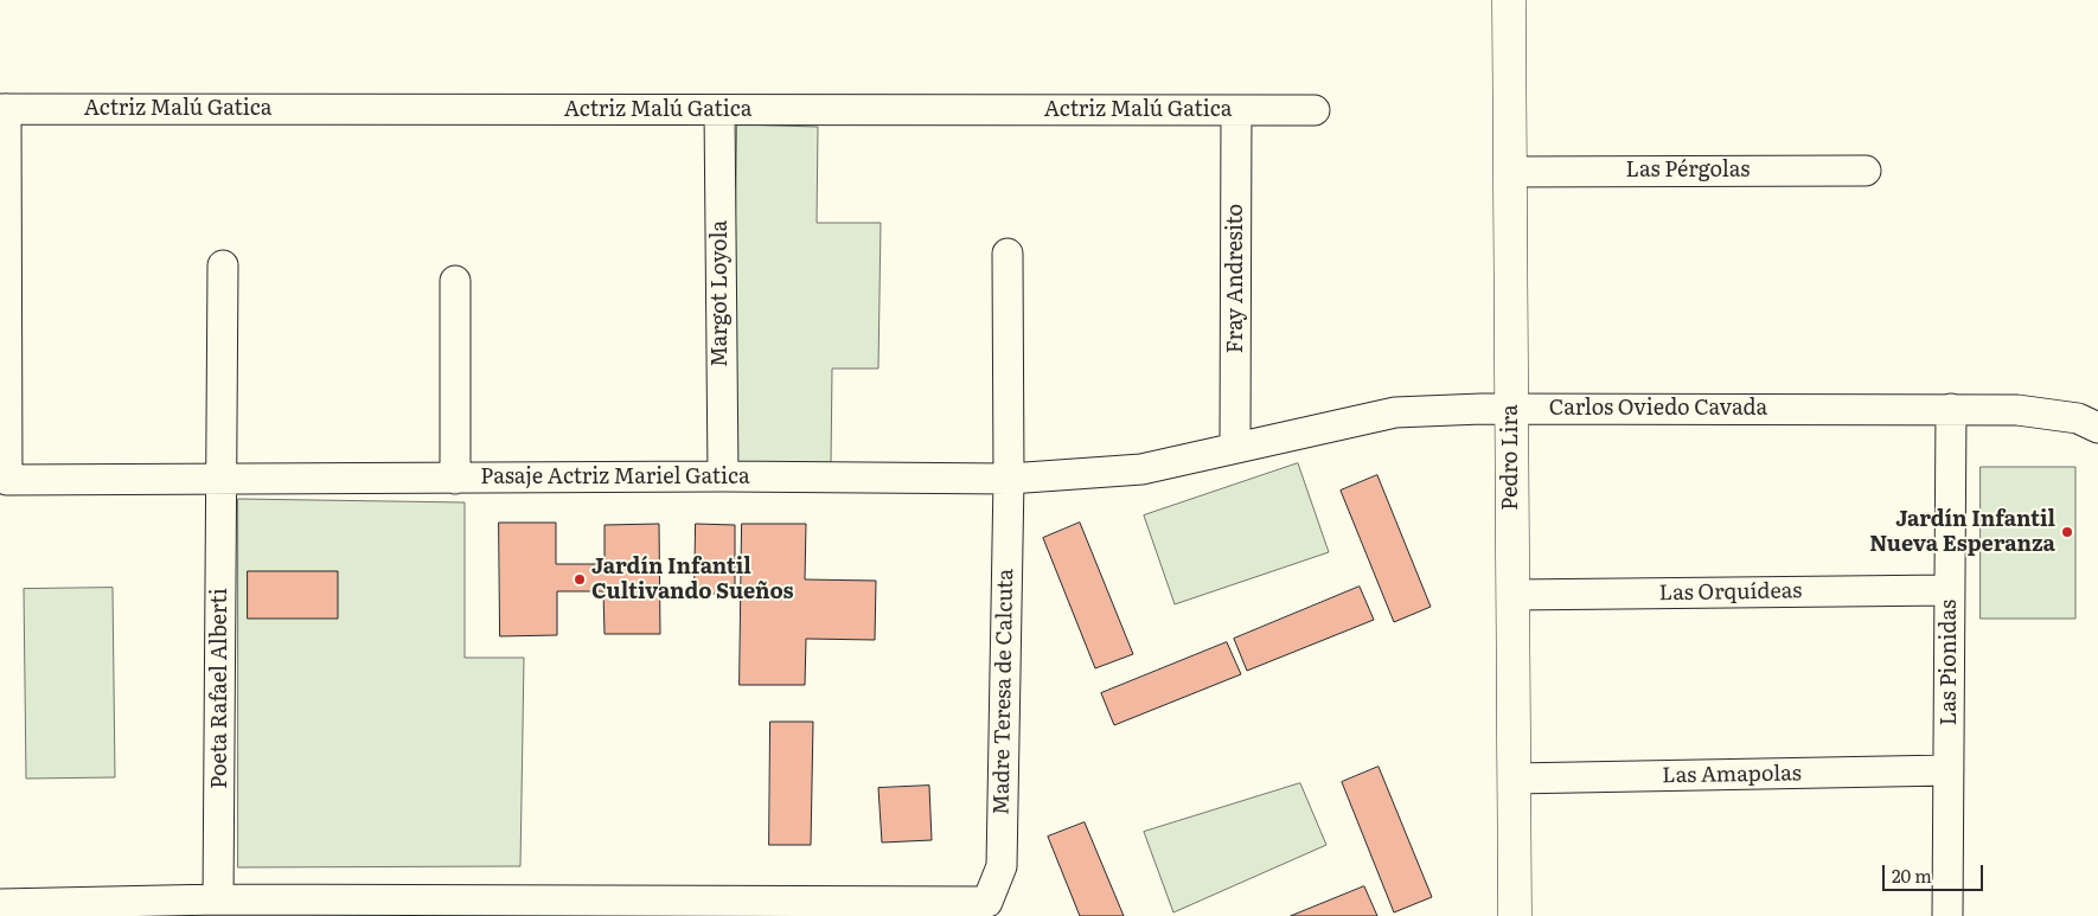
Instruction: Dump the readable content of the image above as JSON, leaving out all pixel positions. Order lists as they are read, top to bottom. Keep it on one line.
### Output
{"streets":{"street":["Actriz Malú Gatica","Las Pérgolas","Fray Andresito","Margot Loyola","Carlos Oviedo Cavada","Pedro Lira","Pasaje Actriz Mariel Gatica","Las Orquídeas","Las Pionidas","Poeta Rafael Alberti","Madre Teresa de Calcuta","Las Amapolas"]},"crossings":[["Actriz Malú Gatica","Fray Andresito"],["Actriz Malú Gatica","Margot Loyola"],["Actriz Malú Gatica","Pasaje Actriz Mariel Gatica"],["Las Pérgolas","Pedro Lira"],["Fray Andresito","Carlos Oviedo Cavada"],["Margot Loyola","Pasaje Actriz Mariel Gatica"],["Carlos Oviedo Cavada","Pedro Lira"],["Carlos Oviedo Cavada","Pasaje Actriz Mariel Gatica"],["Carlos Oviedo Cavada","Las Pionidas"],["Carlos Oviedo Cavada","Madre Teresa de Calcuta"],["Pedro Lira","Las Orquídeas"],["Pedro Lira","Las Amapolas"],["Pasaje Actriz Mariel Gatica","Poeta Rafael Alberti"],["Pasaje Actriz Mariel Gatica","Madre Teresa de Calcuta"],["Las Orquídeas","Las Pionidas"],["Las Pionidas","Las Amapolas"]],"places":["Jardín Infantil Nueva Esperanza","Jardín Infantil Cultivando Sueños"],"scale_bar":"20 m"}
